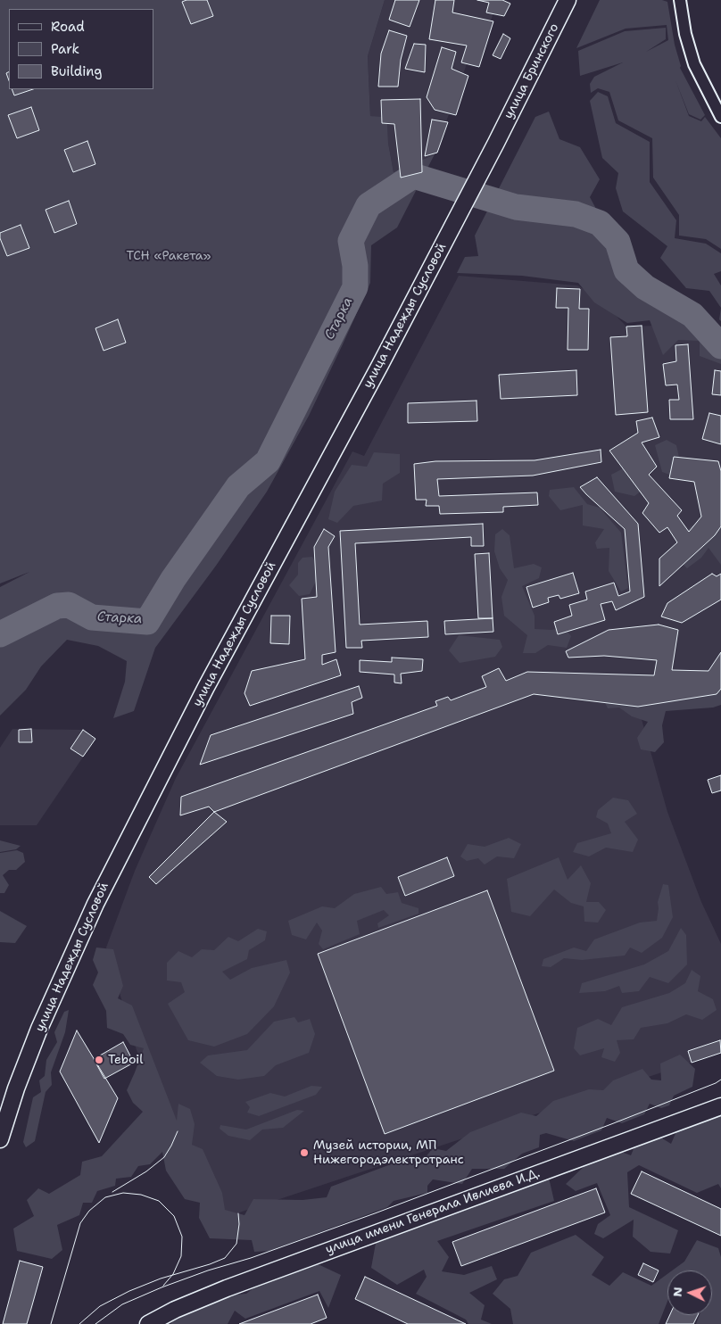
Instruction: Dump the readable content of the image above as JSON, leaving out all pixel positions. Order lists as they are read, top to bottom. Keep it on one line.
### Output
{"streets":{"main road":["улица Бринского","улица Надежды Сусловой","улица имени Генерала Ивлиева И.Д."]},"crossings":[["улица Бринского","улица Надежды Сусловой"]],"water":["Старка"],"parks":["ТСН «Ракета»"],"places":["Teboil","Музей истории, МП Нижегородэлектротранс"],"legend":["Road","Park","Building"],"north":"left"}
